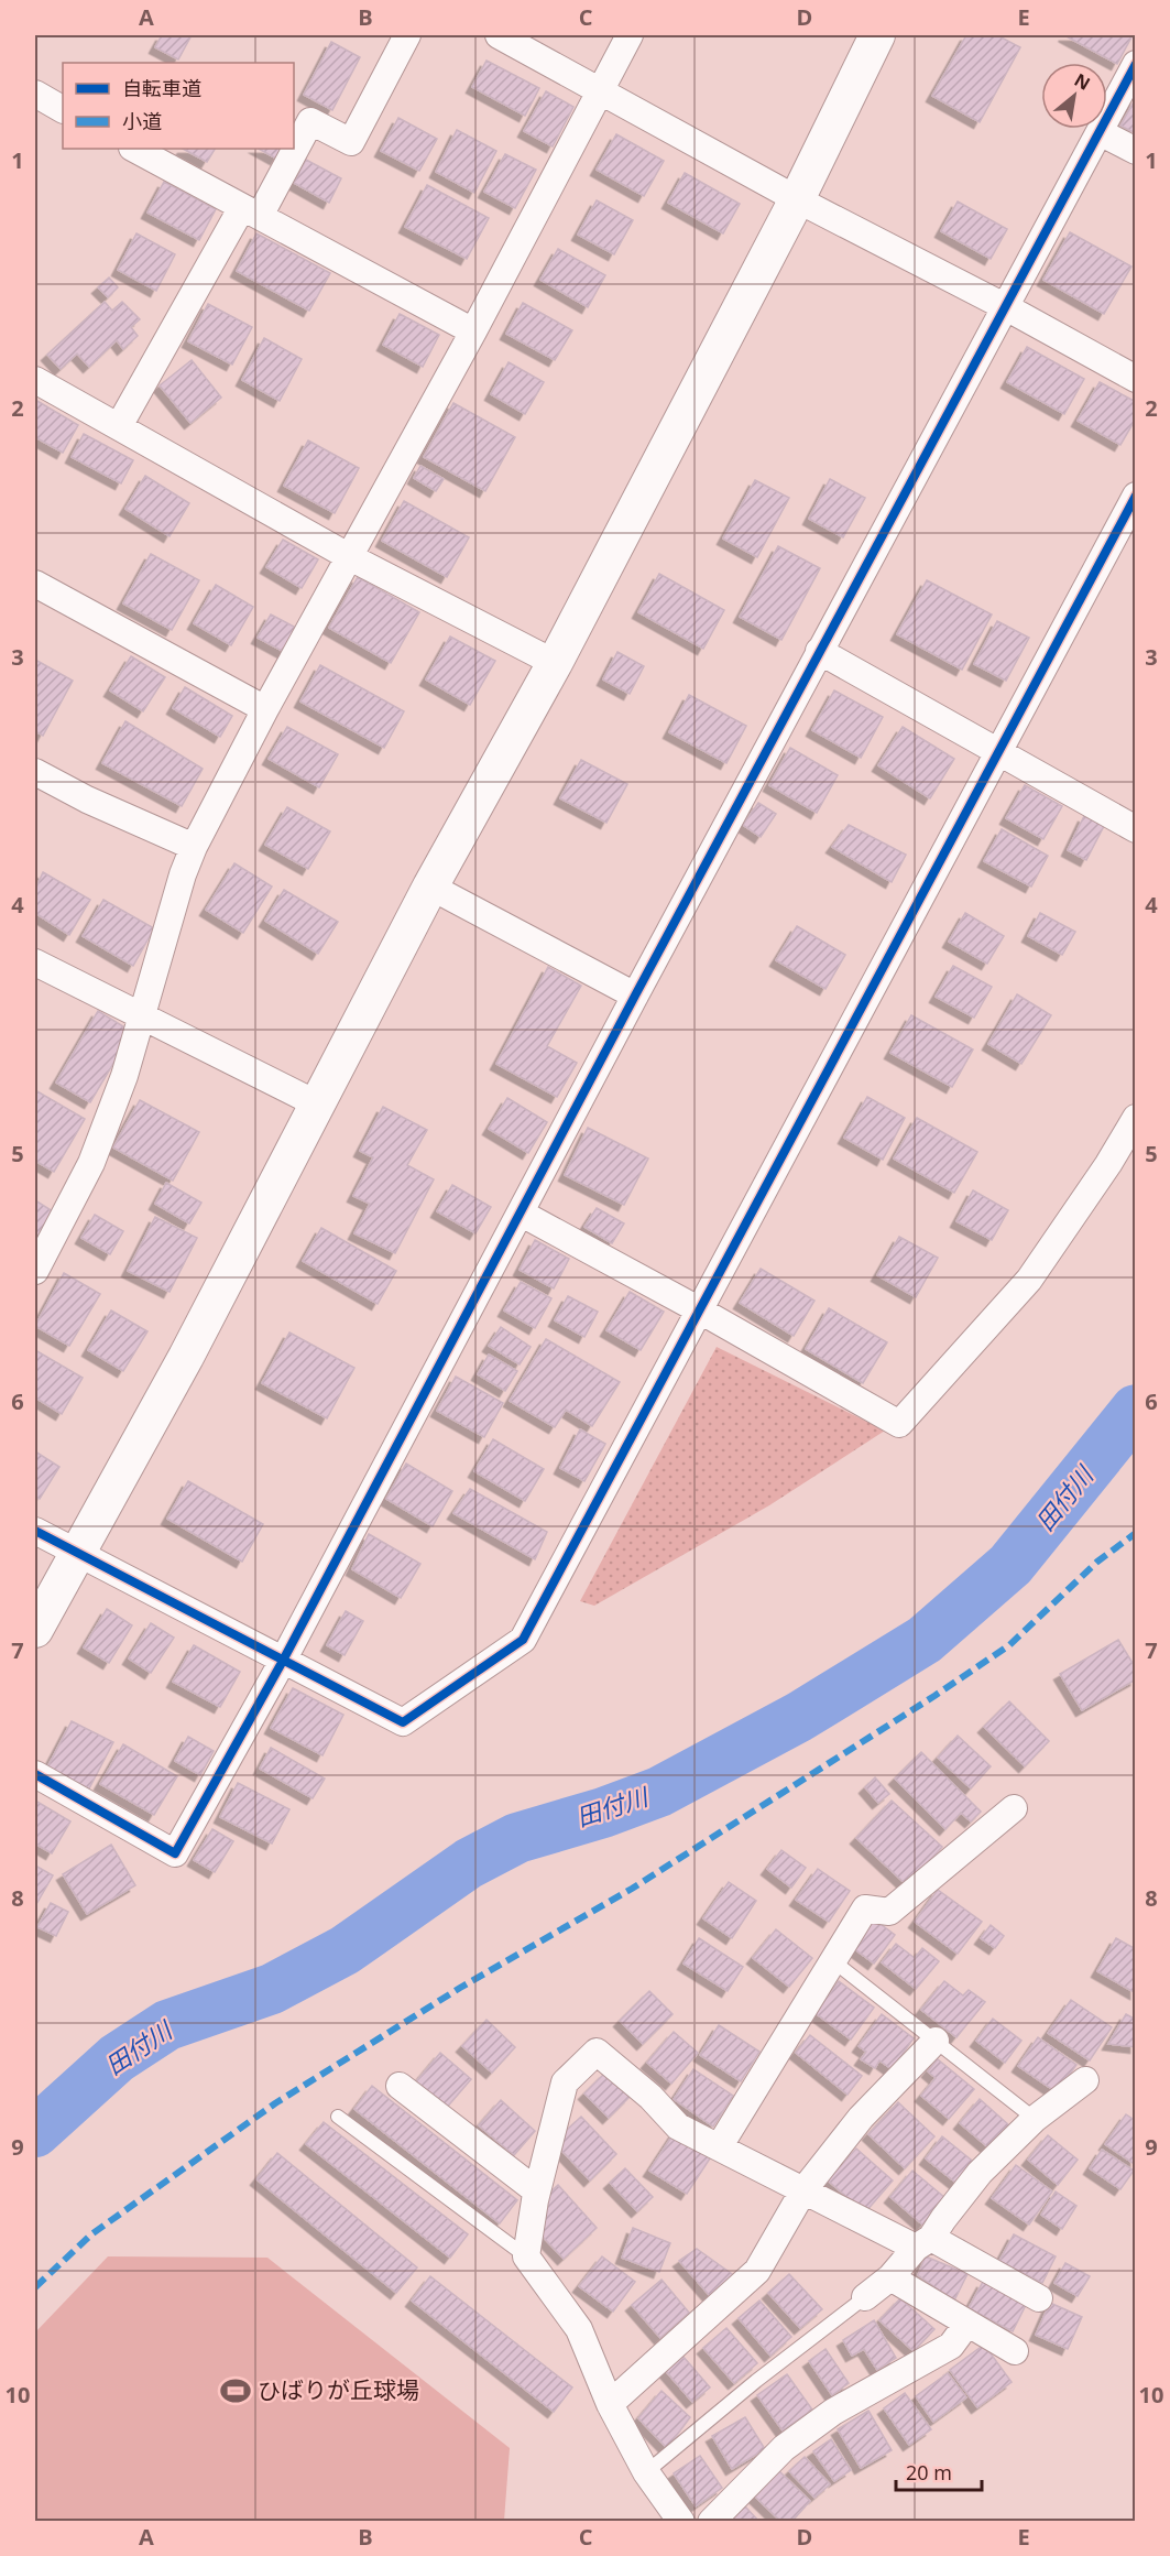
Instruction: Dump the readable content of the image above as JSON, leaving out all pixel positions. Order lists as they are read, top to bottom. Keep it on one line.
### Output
{"water":["田付川"],"places":{"sports":["ひばりが丘球場"]},"legend":["自転車道","小道"],"scale_bar":"20 m","north":"top right","grid":{"columns":["A","B","C","D","E"],"rows":["1","2","3","4","5","6","7","8","9","10"]}}
